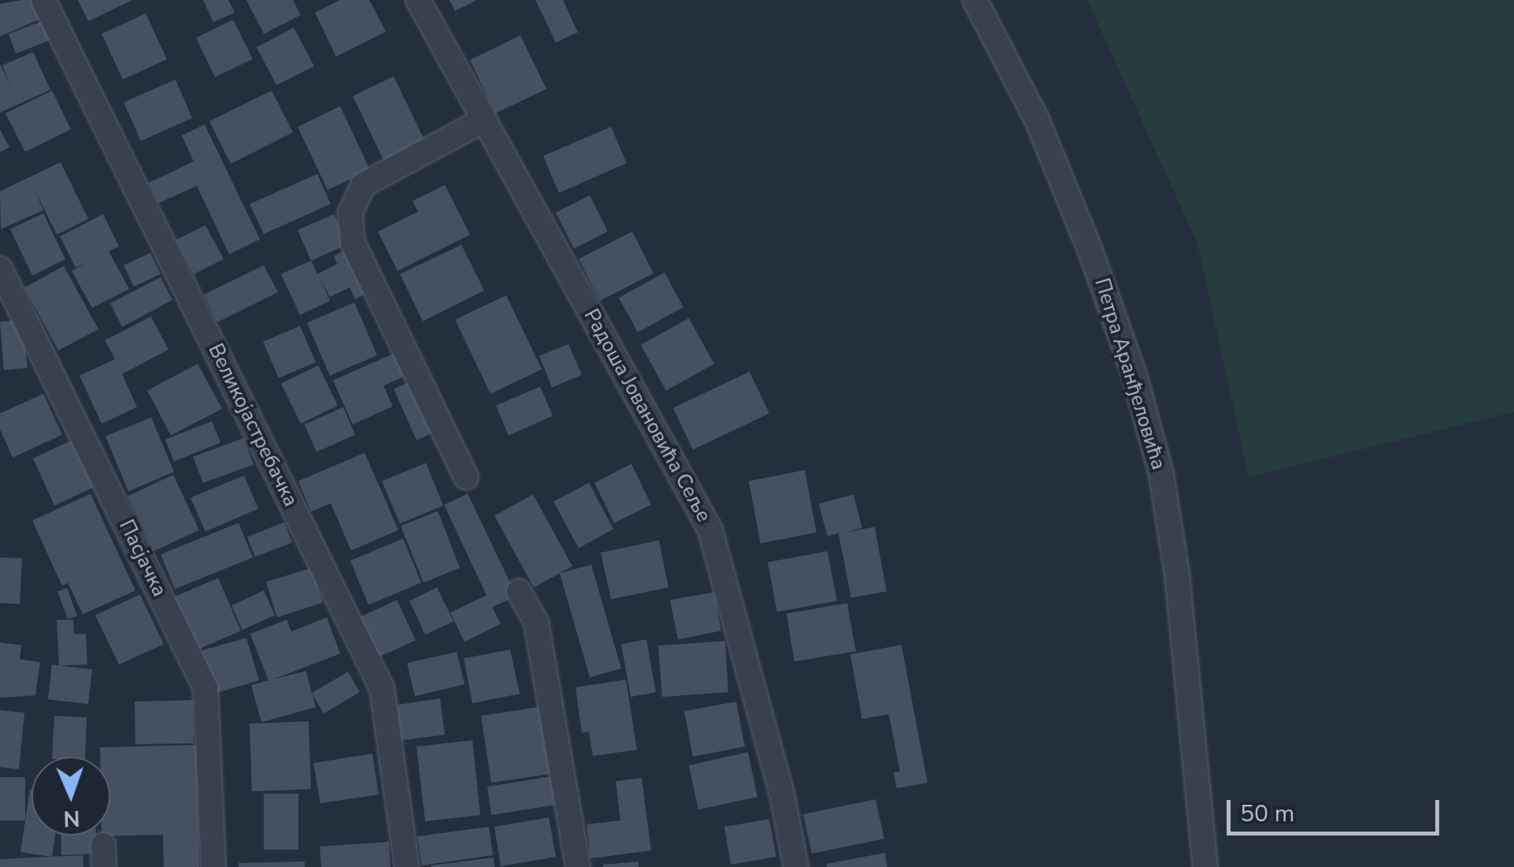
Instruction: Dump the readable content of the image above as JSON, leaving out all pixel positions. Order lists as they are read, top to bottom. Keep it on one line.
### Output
{"streets":{"street":["Петра Аранђеловића","Радоша Јовановића Сеље","Великојастребачка","Пасјачка"]},"scale_bar":"50 m","north":"bottom"}
